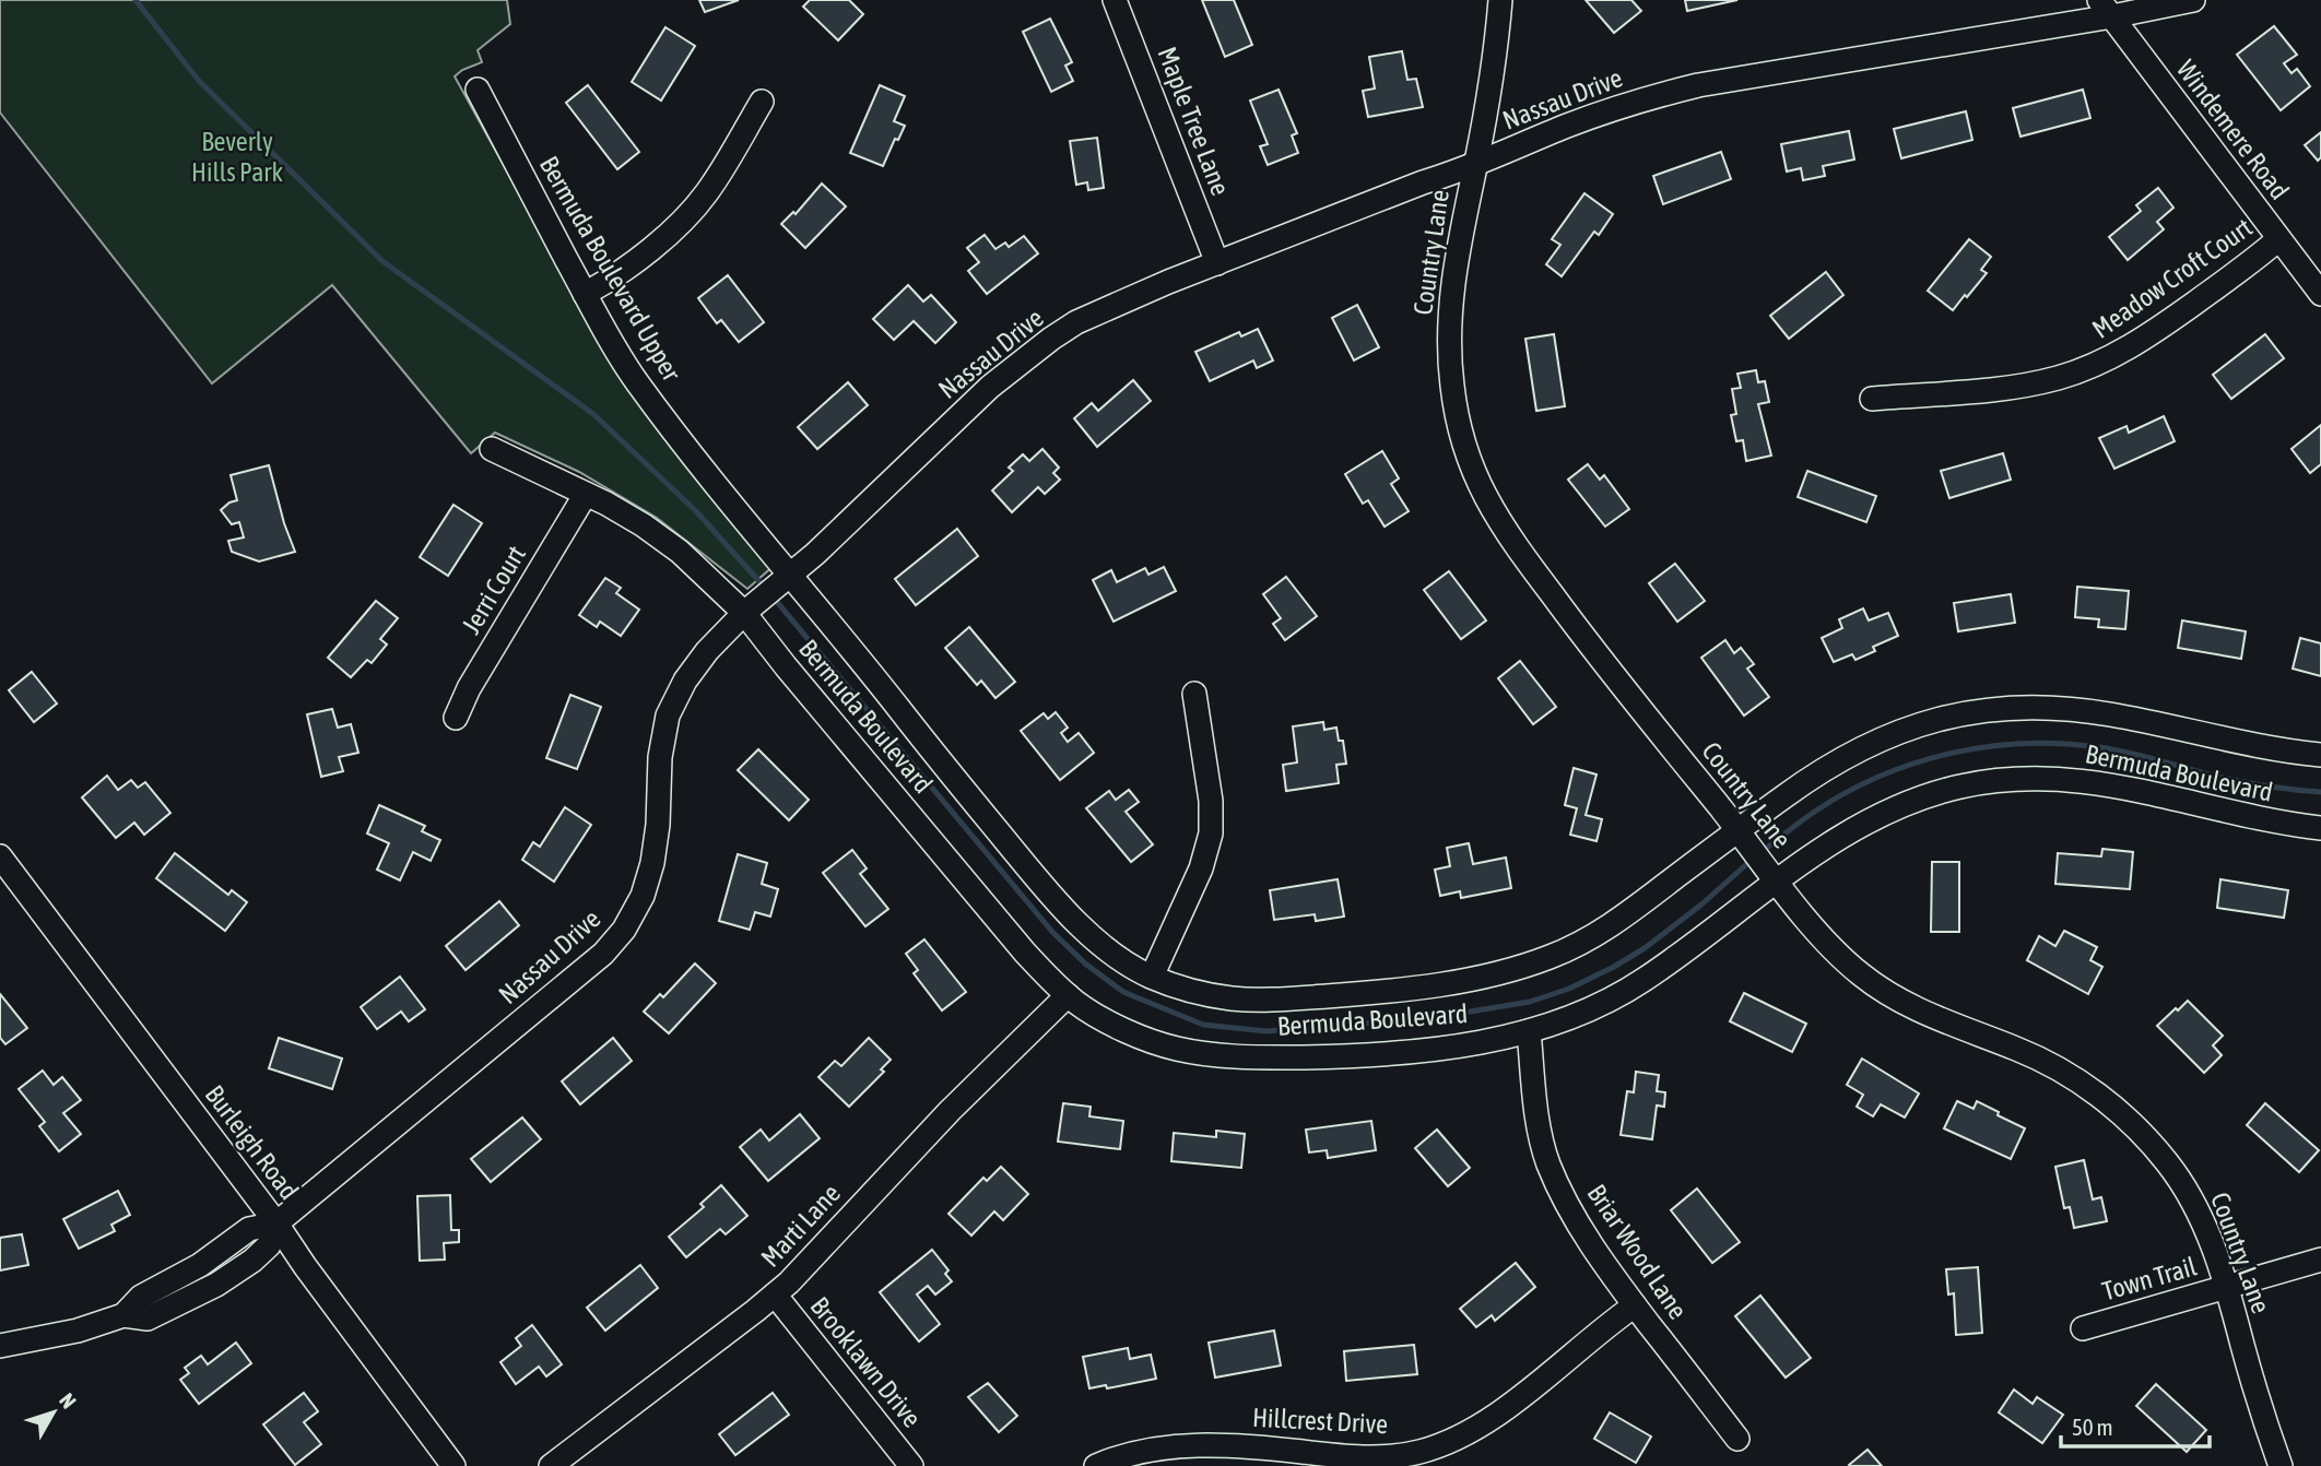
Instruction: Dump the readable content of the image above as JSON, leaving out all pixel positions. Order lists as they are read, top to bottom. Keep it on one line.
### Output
{"streets":{"street":["Nassau Drive","Maple Tree Lane","Windemere Road","Country Lane","Bermuda Boulevard Upper","Meadow Croft Court","Jerri Court","Bermuda Boulevard","Burleigh Road","Marti Lane","Briar Wood Lane","Town Trail","Brooklawn Drive","Hillcrest Drive"]},"crossings":[["Nassau Drive","Maple Tree Lane"],["Nassau Drive","Windemere Road"],["Nassau Drive","Country Lane"],["Nassau Drive","Bermuda Boulevard Upper"],["Nassau Drive","Bermuda Boulevard"],["Nassau Drive","Burleigh Road"],["Windemere Road","Meadow Croft Court"],["Country Lane","Bermuda Boulevard"],["Country Lane","Town Trail"],["Bermuda Boulevard Upper","Bermuda Boulevard"],["Jerri Court","Bermuda Boulevard"],["Bermuda Boulevard","Marti Lane"],["Bermuda Boulevard","Briar Wood Lane"],["Marti Lane","Brooklawn Drive"],["Briar Wood Lane","Hillcrest Drive"]],"parks":["Beverly Hills Park"],"scale_bar":"50 m","north":"top right"}
